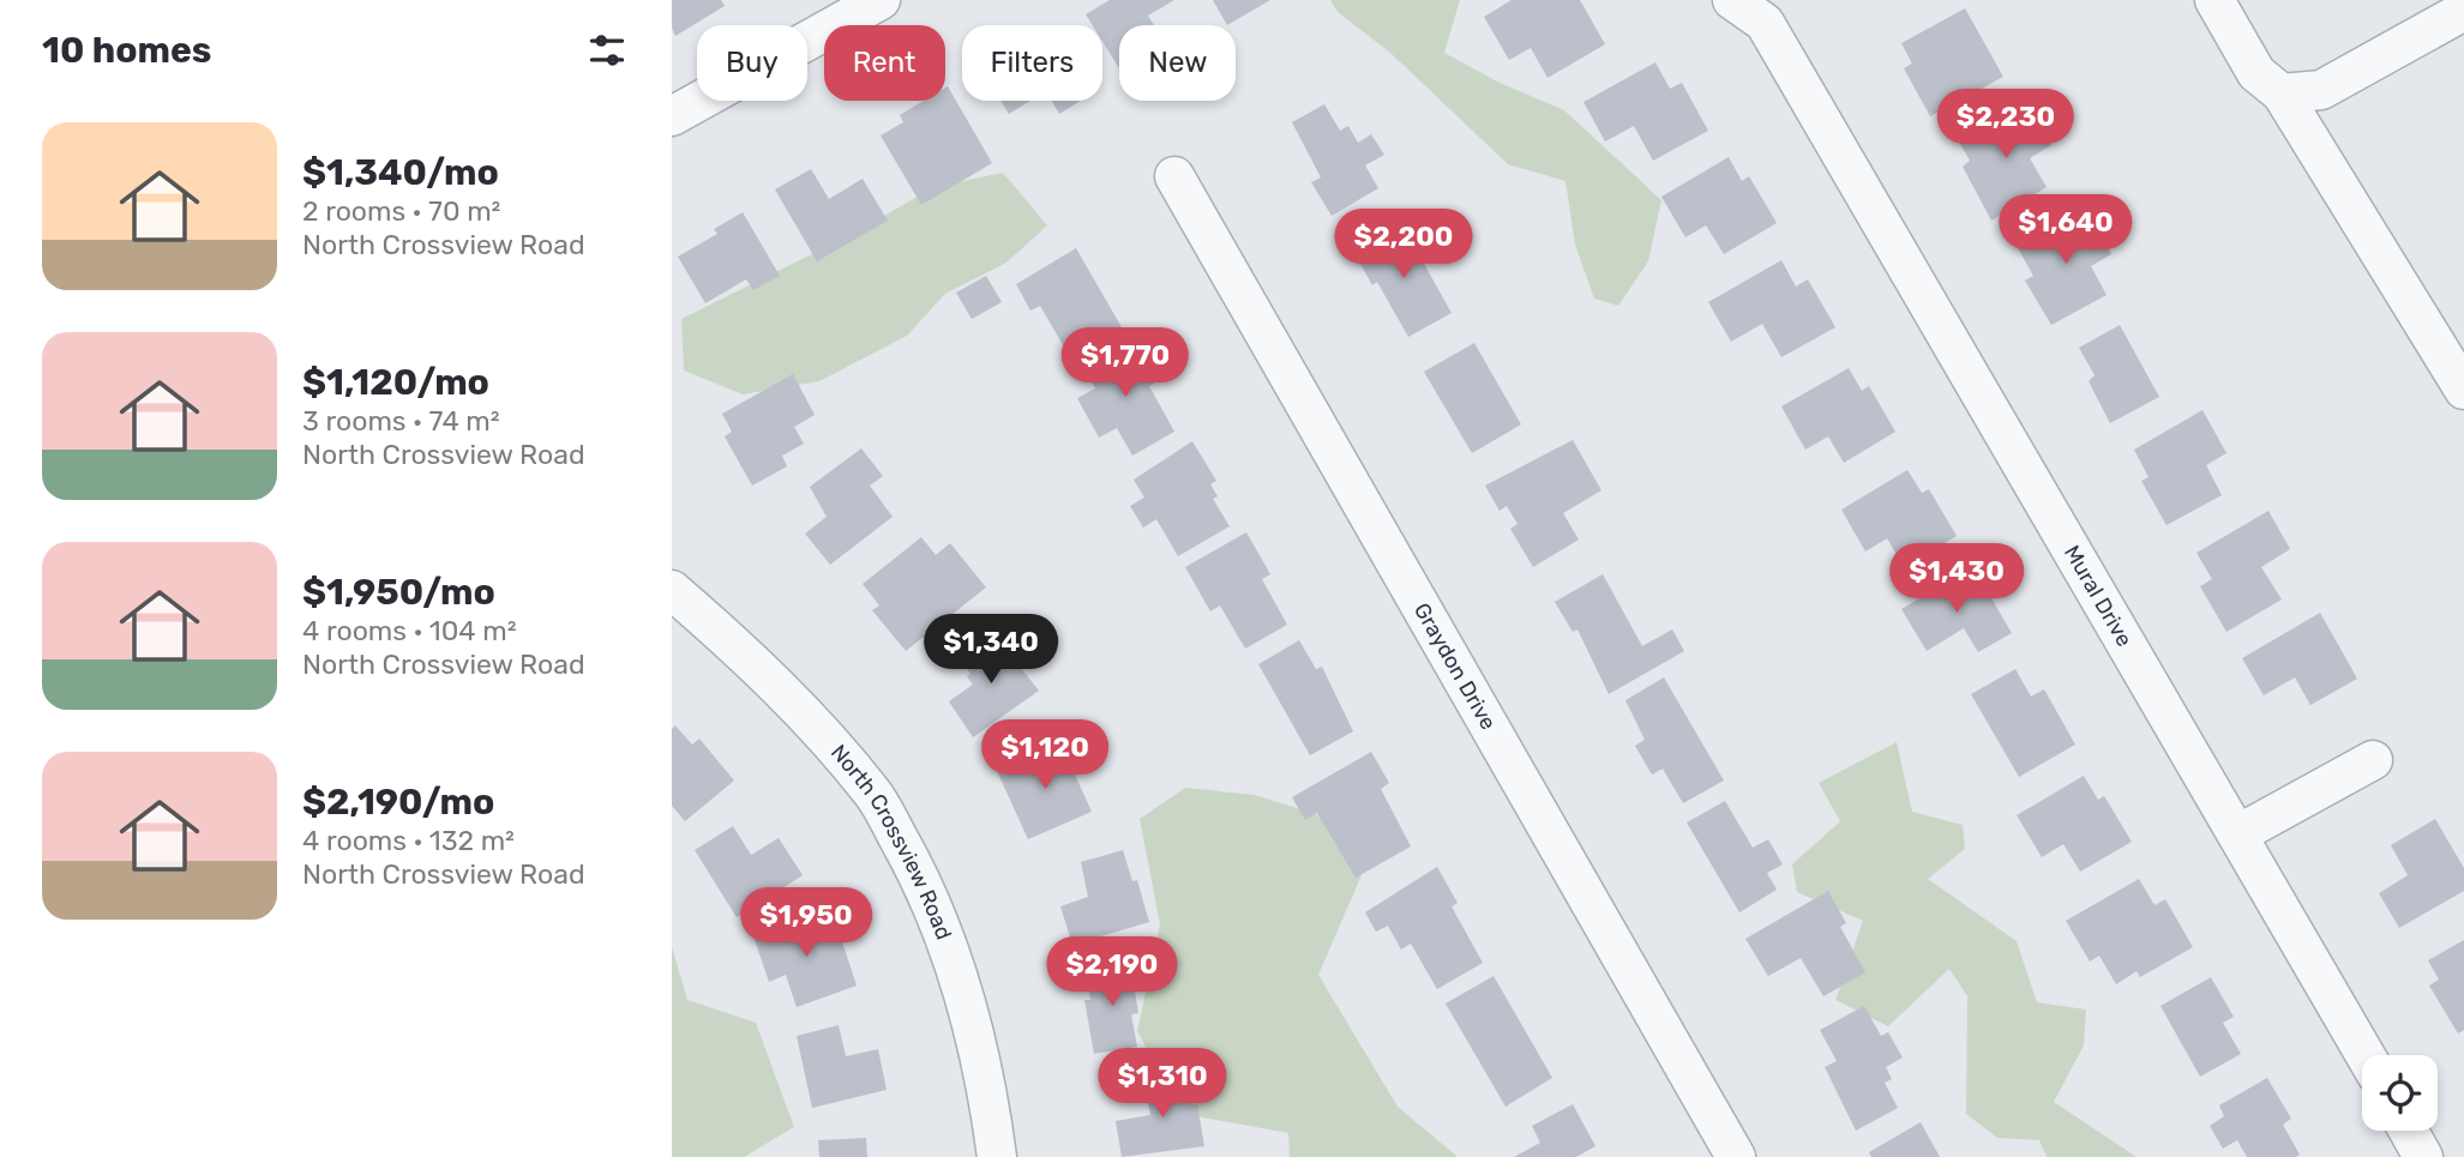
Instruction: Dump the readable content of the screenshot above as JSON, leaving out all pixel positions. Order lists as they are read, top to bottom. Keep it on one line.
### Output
{"streets":{"street":["Mural Drive","Graydon Drive","North Crossview Road"]},"page":{"heading":"10 homes","chip":["Buy","Rent","Filters","New"],"price":["$2,230","$1,640","$2,200","$1,770","$1,430","$1,340","$1,120","$1,950","$2,190","$1,310"],"list":[{"name":"$1,340/mo","note":"2 rooms · 70 m² · North Crossview Road"},{"name":"$1,120/mo","note":"3 rooms · 74 m² · North Crossview Road"},{"name":"$1,950/mo","note":"4 rooms · 104 m² · North Crossview Road"},{"name":"$2,190/mo","note":"4 rooms · 132 m² · North Crossview Road"}]}}
